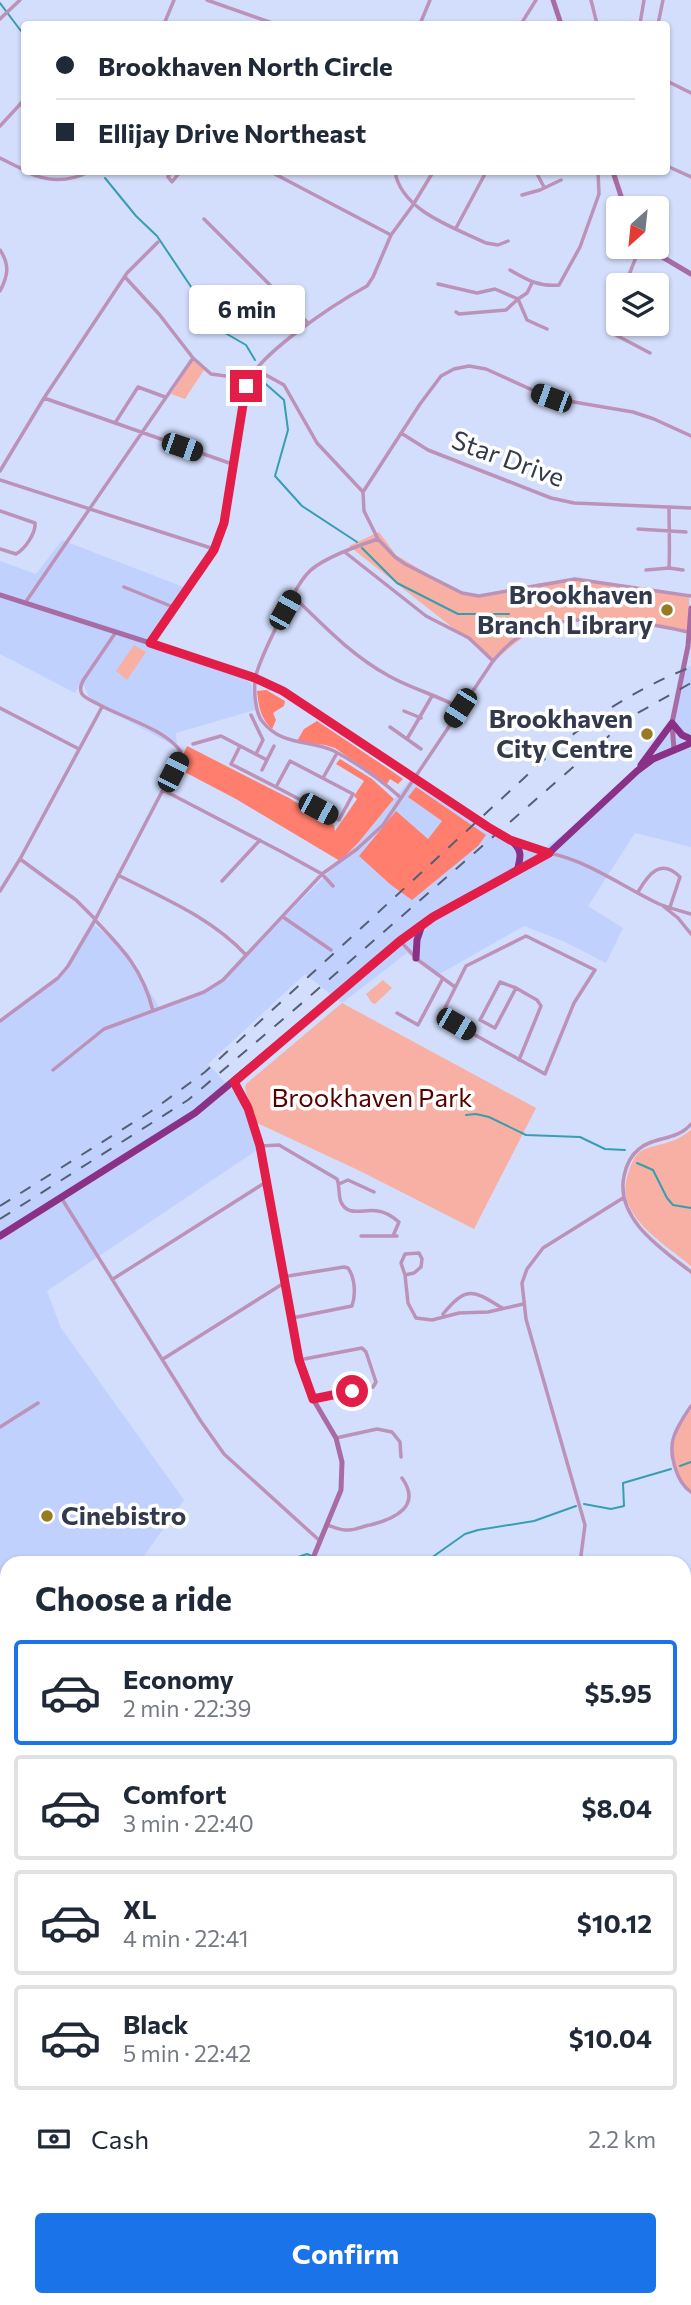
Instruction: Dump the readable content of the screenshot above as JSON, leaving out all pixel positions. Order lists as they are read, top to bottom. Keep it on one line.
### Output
{"streets":{"street":["Star Drive"]},"parks":["Brookhaven Park"],"places":["Brookhaven Branch Library","Brookhaven City Centre","Cinebistro"],"north":"bottom left","page":{"banner":["Brookhaven North Circle","Ellijay Drive Northeast"],"bubble":"6 min","heading":"Choose a ride","list":[{"name":"Economy","note":"2 min · 22:39","value":"$5.95"},{"name":"Comfort","note":"3 min · 22:40","value":"$8.04"},{"name":"XL","note":"4 min · 22:41","value":"$10.12"},{"name":"Black","note":"5 min · 22:42","value":"$10.04"}],"pay":["Cash","2.2 km"],"buttons":"Confirm"}}
